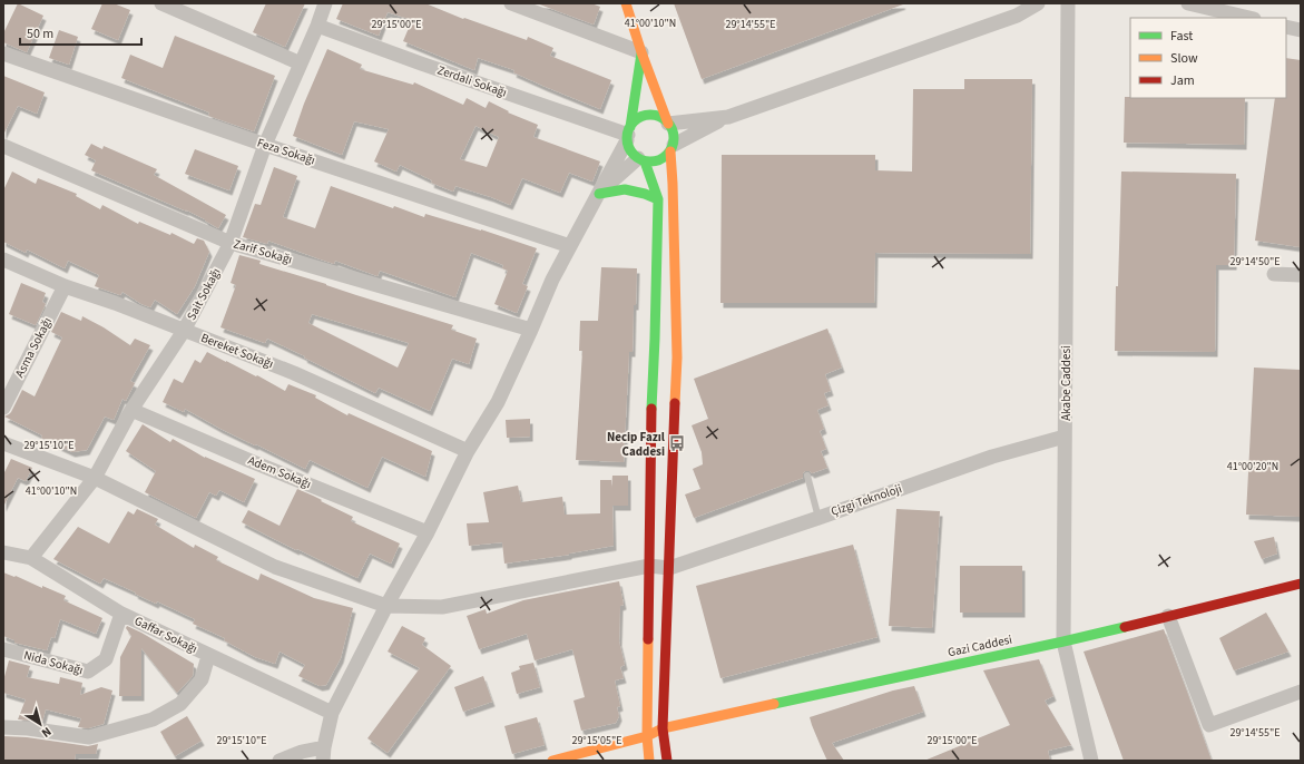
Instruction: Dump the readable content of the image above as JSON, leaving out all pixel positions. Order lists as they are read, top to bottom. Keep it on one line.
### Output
{"streets":{"street":["Zerdali Sokağı","Feza Sokağı","Zarif Sokağı","Sait Sokağı","Asma Sokağı","Bereket Sokağı","Akabe Caddesi","Adem Sokağı","Çizgi Teknoloji","Gaffar Sokağı","Gazi Caddesi","Nida Sokağı"]},"crossings":[["Zerdali Sokağı","Sait Sokağı"],["Feza Sokağı","Sait Sokağı"],["Zarif Sokağı","Sait Sokağı"],["Sait Sokağı","Bereket Sokağı"],["Sait Sokağı","Adem Sokağı"],["Sait Sokağı","Gaffar Sokağı"],["Asma Sokağı","Bereket Sokağı"],["Akabe Caddesi","Çizgi Teknoloji"],["Akabe Caddesi","Gazi Caddesi"],["Gaffar Sokağı","Nida Sokağı"]],"places":{"bus stop":["Necip Fazıl Caddesi"]},"legend":["Fast","Slow","Jam"],"scale_bar":"50 m","north":"bottom right","coordinates":["41°00'10\"N","29°15'00\"E","29°14'55\"E","29°14'50\"E","29°15'10\"E","41°00'20\"N","29°15'05\"E"]}
